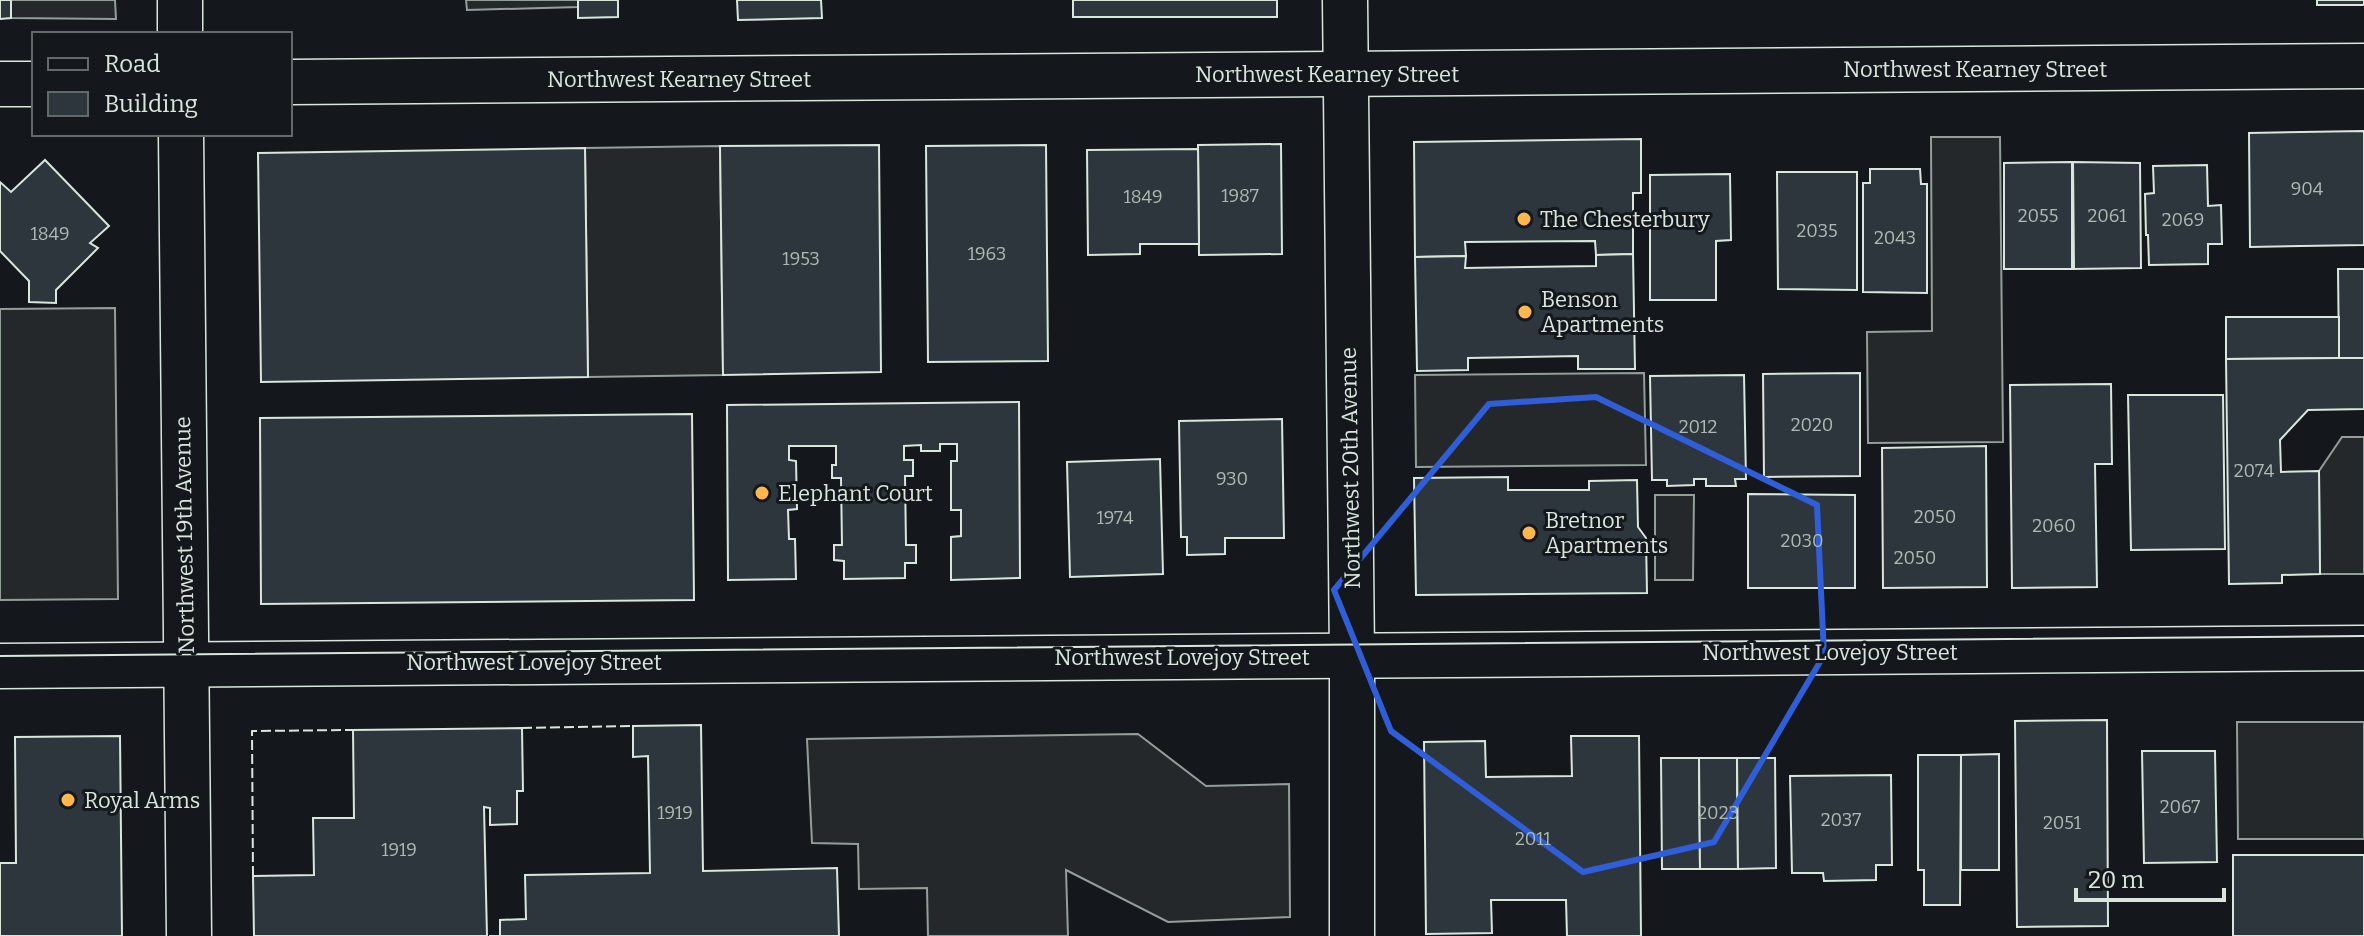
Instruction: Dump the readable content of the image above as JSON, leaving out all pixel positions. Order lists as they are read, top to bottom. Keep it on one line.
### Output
{"streets":{"street":["Northwest Kearney Street","Northwest 20th Avenue","Northwest 19th Avenue","Northwest Lovejoy Street"]},"crossings":[["Northwest Kearney Street","Northwest 20th Avenue"],["Northwest 20th Avenue","Northwest Lovejoy Street"],["Northwest 19th Avenue","Northwest Lovejoy Street"]],"places":["The Chesterbury","Benson Apartments","Elephant Court","Bretnor Apartments","Royal Arms"],"house_numbers":["904","1987","1849","2055","2061","2069","2035","1849","2043","1963","1953","2020","2012","2074","930","2050","1974","2060","2030","2050","2067","1919","2023","2037","2051","2011","1919"],"legend":["Road","Building"],"scale_bar":"20 m"}
